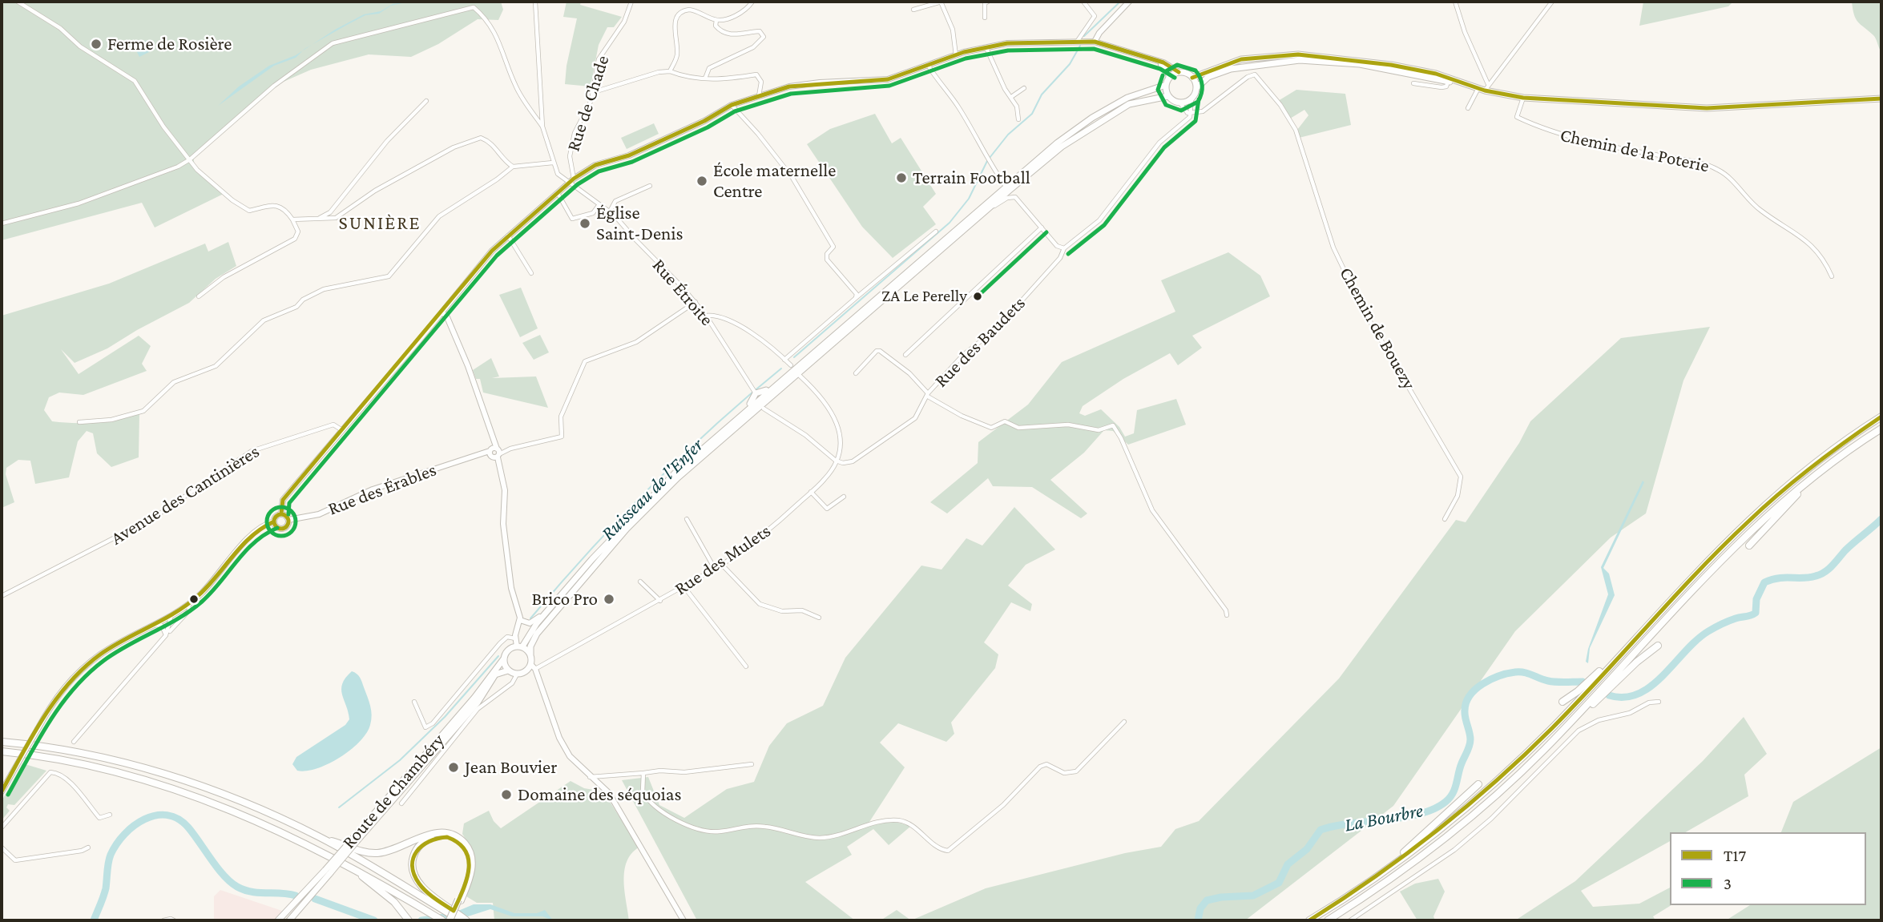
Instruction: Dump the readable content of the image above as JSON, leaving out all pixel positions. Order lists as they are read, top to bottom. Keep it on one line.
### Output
{"streets":{"main road":["Rue des Érables","Route de Chambéry"],"street":["Rue de Chade","Chemin de la Poterie","Rue Étroite","Chemin de Bouezy","Rue des Baudets","Avenue des Cantinières","Rue des Mulets"]},"crossings":[["Chemin de Bouezy","Rue des Baudets"],["Rue des Baudets","Rue des Mulets"],["Rue des Mulets","Route de Chambéry"]],"districts":["SUNIÈRE"],"water":["Ruisseau de l'Enfer","La Bourbre"],"places":["Ferme de Rosière","Terrain Football","École maternelle Centre","Église Saint-Denis","ZA Le Perelly","Brico Pro","Jean Bouvier","Domaine des séquoias"],"lines":["transit line T17","transit line 3"],"legend":["T17","3"]}
